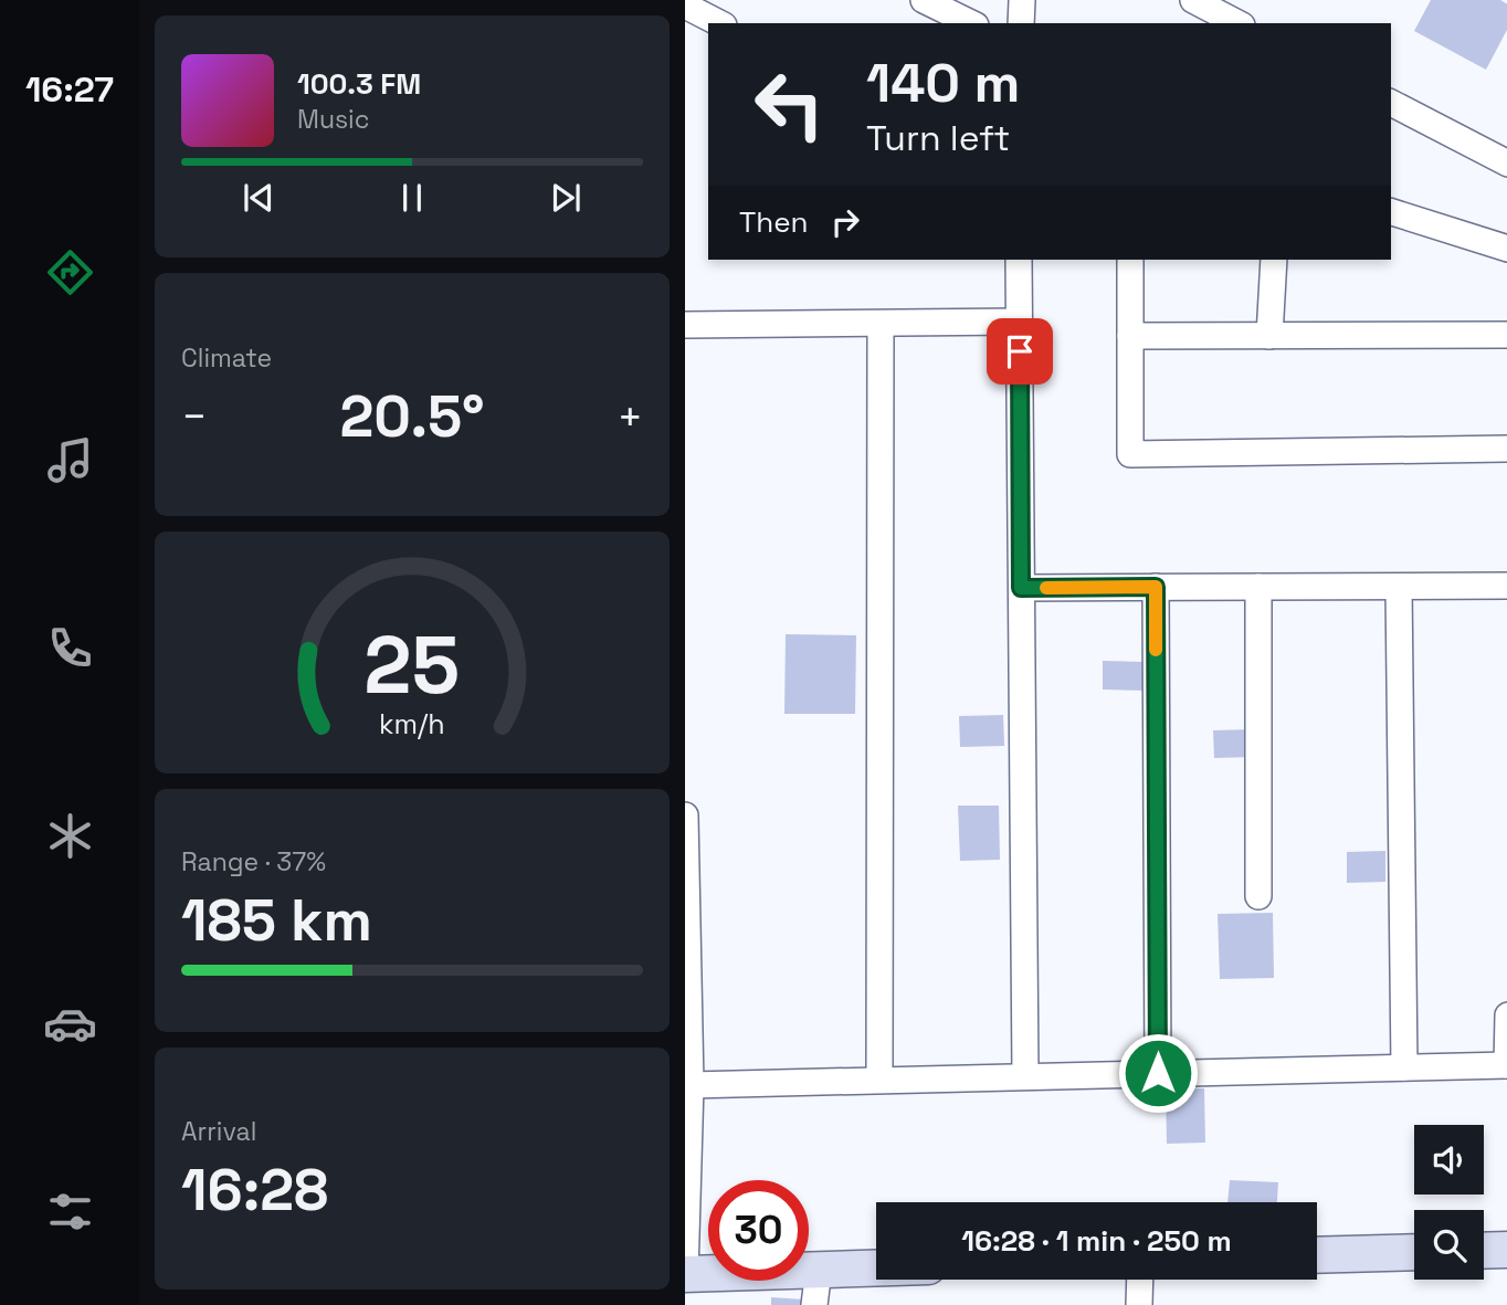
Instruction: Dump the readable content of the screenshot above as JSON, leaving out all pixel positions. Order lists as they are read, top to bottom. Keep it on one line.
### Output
{"page":{"tabs":"16:27","turn":["140 m","Turn left"],"song":["100.3 FM","Music"],"then":"Then","tile":["Climate",["Range · 37%","185 km"],["Arrival","16:28"]],"heat":["−","20.5°","+"],"limit":"30","trip":"16:28 · 1 min · 250 m","gauge":["25","km/h"]}}
